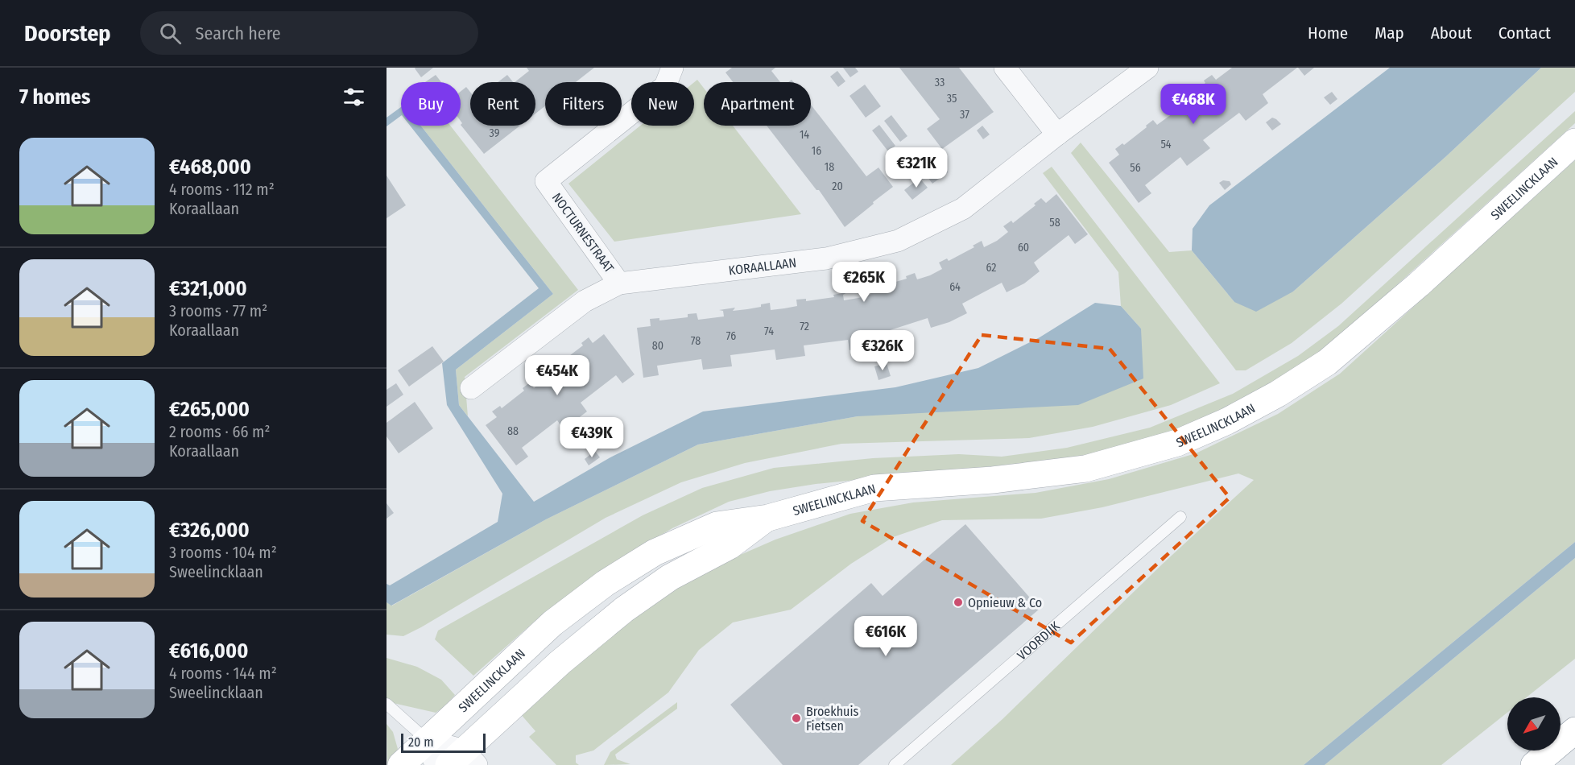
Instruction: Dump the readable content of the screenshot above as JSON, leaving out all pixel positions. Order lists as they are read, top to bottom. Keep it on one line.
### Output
{"streets":{"main road":["SWEELINCKLAAN"],"street":["NOCTURNESTRAAT","KORAALLAAN"],"lane":["VOORDIJK"]},"crossings":[["NOCTURNESTRAAT","KORAALLAAN"]],"places":["Opnieuw & Co","Broekhuis Fietsen"],"house_numbers":["33","35","37","39","14","54","16","18","56","20","58","60","62","64","72","74","76","78","80","88"],"scale_bar":"20 m","north":"bottom left","page":{"header":"Doorstep","search":"Search here","nav":["Home","Map","About","Contact"],"heading":"7 homes","chip":["Buy","Rent","Filters","New","Apartment"],"price":["€468K","€321K","€265K","€326K","€454K","€439K","€616K"],"list":[{"name":"€468,000","note":"4 rooms · 112 m² · Koraallaan"},{"name":"€321,000","note":"3 rooms · 77 m² · Koraallaan"},{"name":"€265,000","note":"2 rooms · 66 m² · Koraallaan"},{"name":"€326,000","note":"3 rooms · 104 m² · Sweelincklaan"},{"name":"€616,000","note":"4 rooms · 144 m² · Sweelincklaan"}],"scale":"20 m"}}
